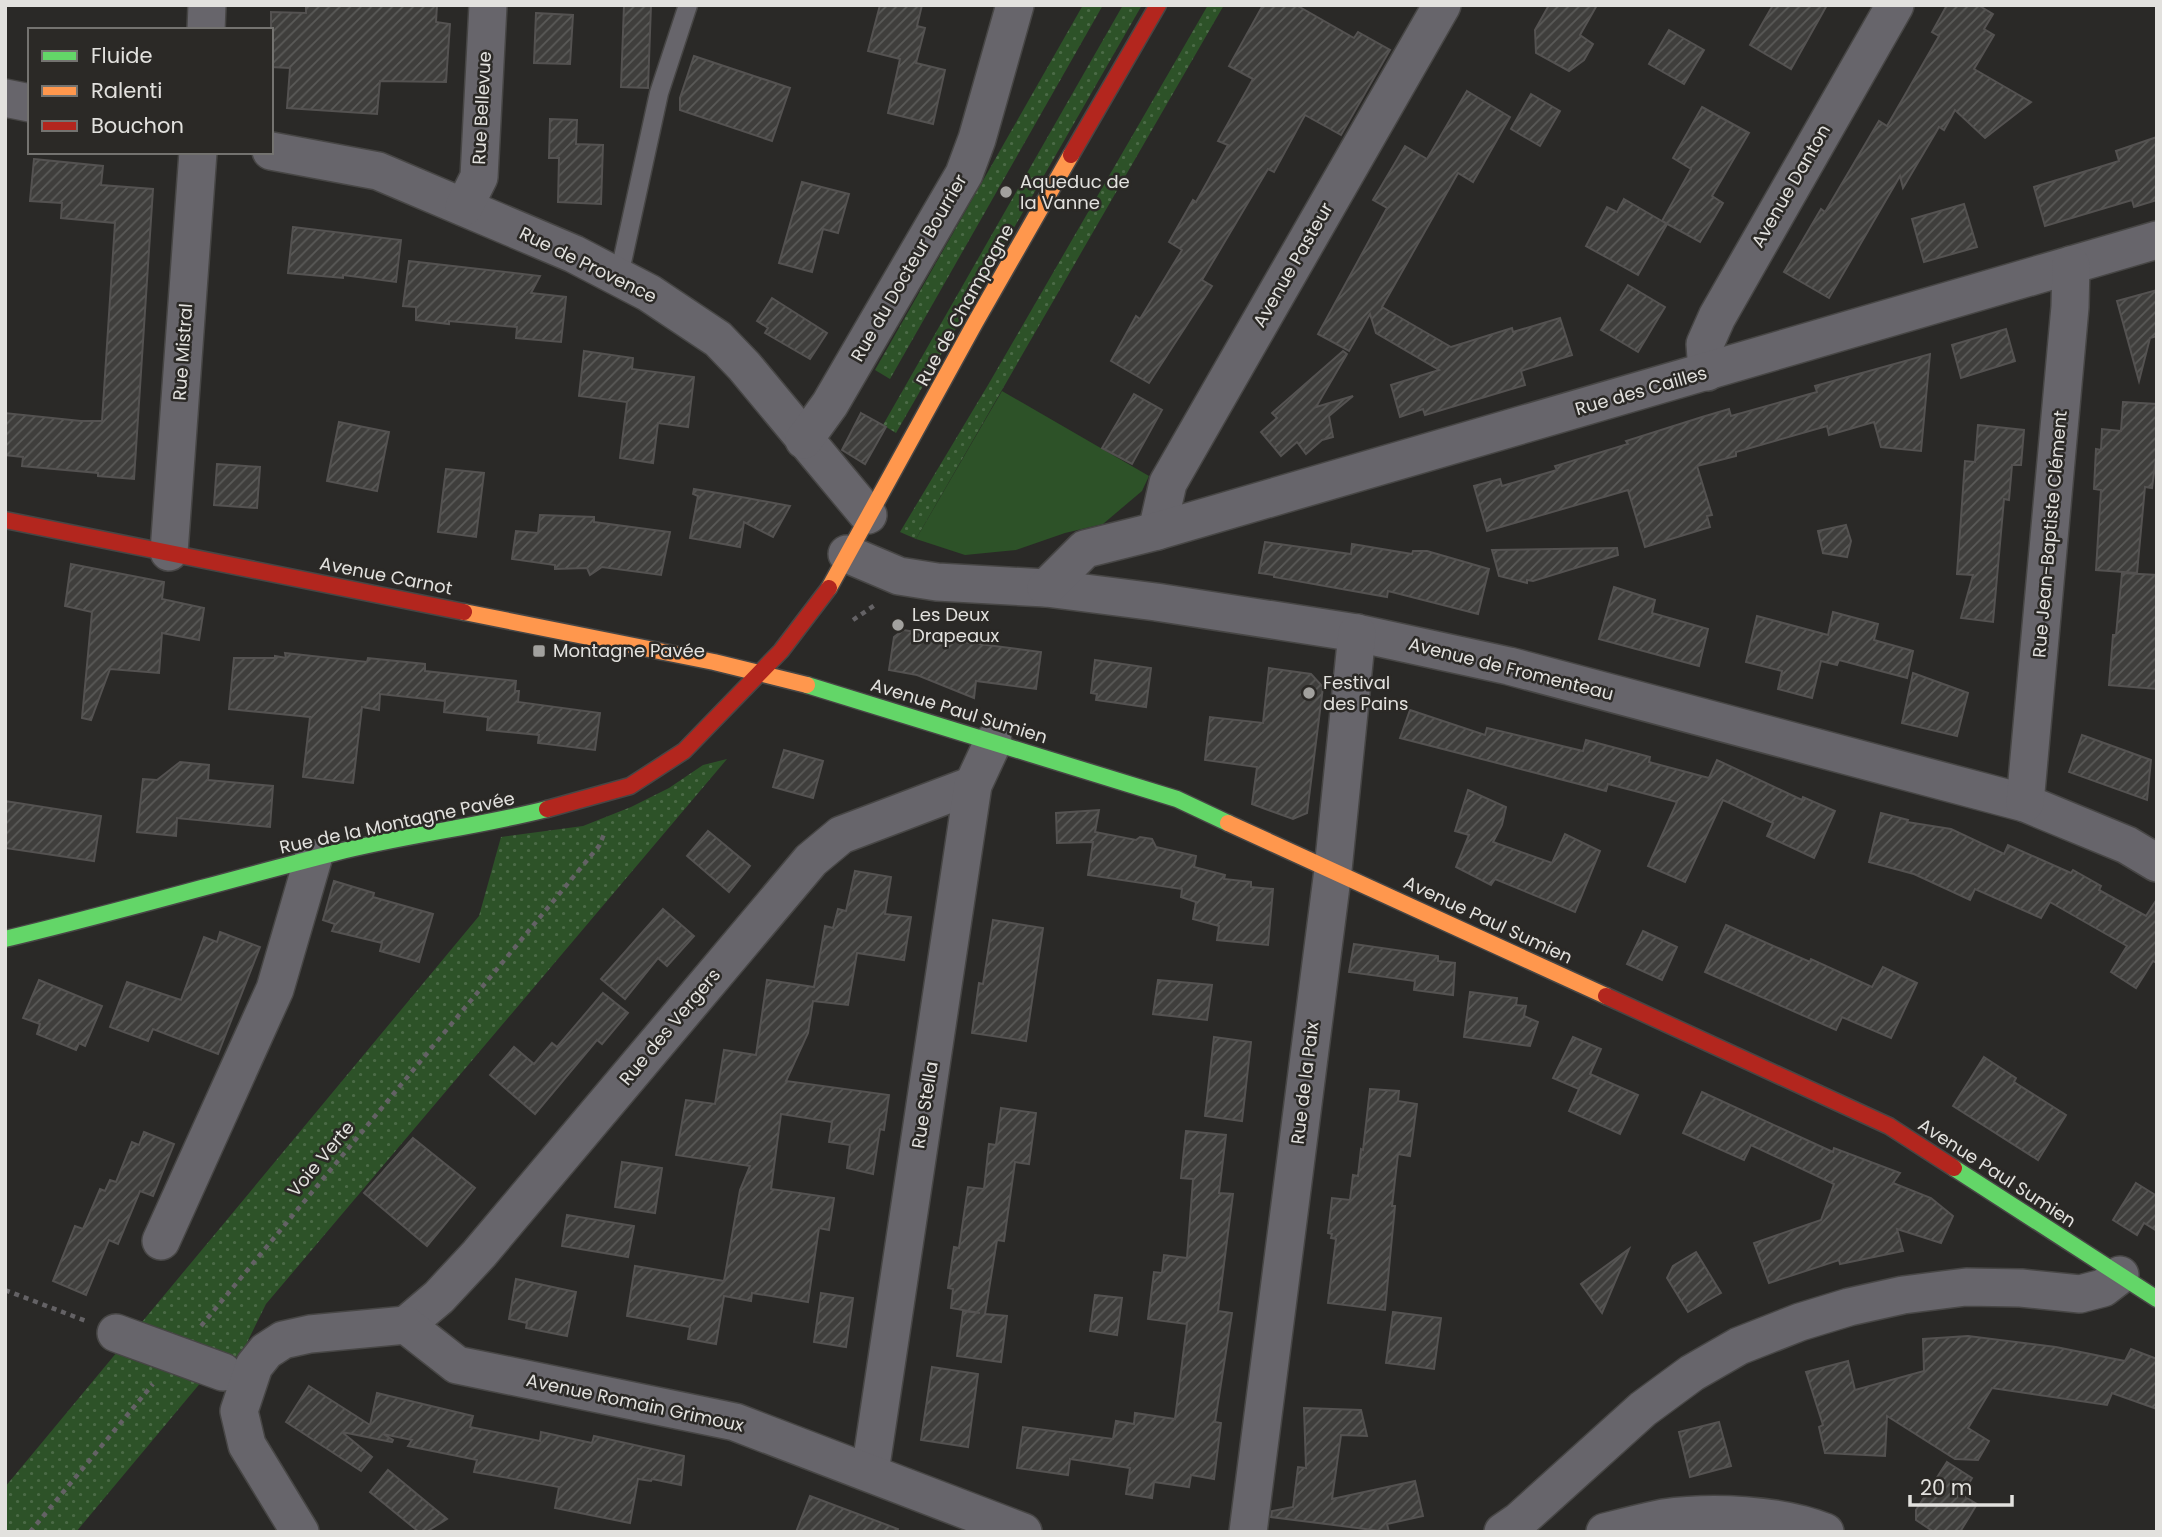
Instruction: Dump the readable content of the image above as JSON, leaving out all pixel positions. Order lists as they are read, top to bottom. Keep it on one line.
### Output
{"streets":{"street":["Rue Bellevue","Avenue Danton","Rue de Provence","Avenue Pasteur","Rue du Docteur Bourrier","Rue de Champagne","Rue Mistral","Rue des Cailles","Rue Jean-Baptiste Clément","Avenue Carnot","Avenue de Fromenteau","Avenue Paul Sumien","Rue de la Montagne Pavée","Rue des Vergers","Rue de la Paix","Rue Stella","Avenue Romain Grimoux"],"path":["Voie Verte"]},"crossings":[["Rue Bellevue","Rue de Provence"],["Avenue Danton","Rue des Cailles"],["Rue de Provence","Rue du Docteur Bourrier"],["Rue de Provence","Rue de Champagne"],["Avenue Pasteur","Rue des Cailles"],["Rue de Champagne","Avenue de Fromenteau"],["Rue de Champagne","Rue de la Montagne Pavée"],["Rue Mistral","Avenue Carnot"],["Rue des Cailles","Rue Jean-Baptiste Clément"],["Rue des Cailles","Avenue de Fromenteau"],["Rue Jean-Baptiste Clément","Avenue de Fromenteau"],["Avenue Carnot","Avenue Paul Sumien"],["Avenue Carnot","Rue de la Montagne Pavée"],["Avenue de Fromenteau","Rue de la Montagne Pavée"],["Avenue de Fromenteau","Rue de la Paix"],["Avenue Paul Sumien","Rue de la Montagne Pavée"],["Avenue Paul Sumien","Rue de la Paix"],["Avenue Paul Sumien","Rue Stella"],["Rue de la Montagne Pavée","Voie Verte"],["Rue des Vergers","Rue Stella"],["Rue des Vergers","Avenue Romain Grimoux"],["Rue Stella","Avenue Romain Grimoux"]],"places":{"other":["Aqueduc de la Vanne","Les Deux Drapeaux","Festival des Pains"],"transit":["Montagne Pavée"]},"legend":["Fluide","Ralenti","Bouchon"],"scale_bar":"20 m"}
